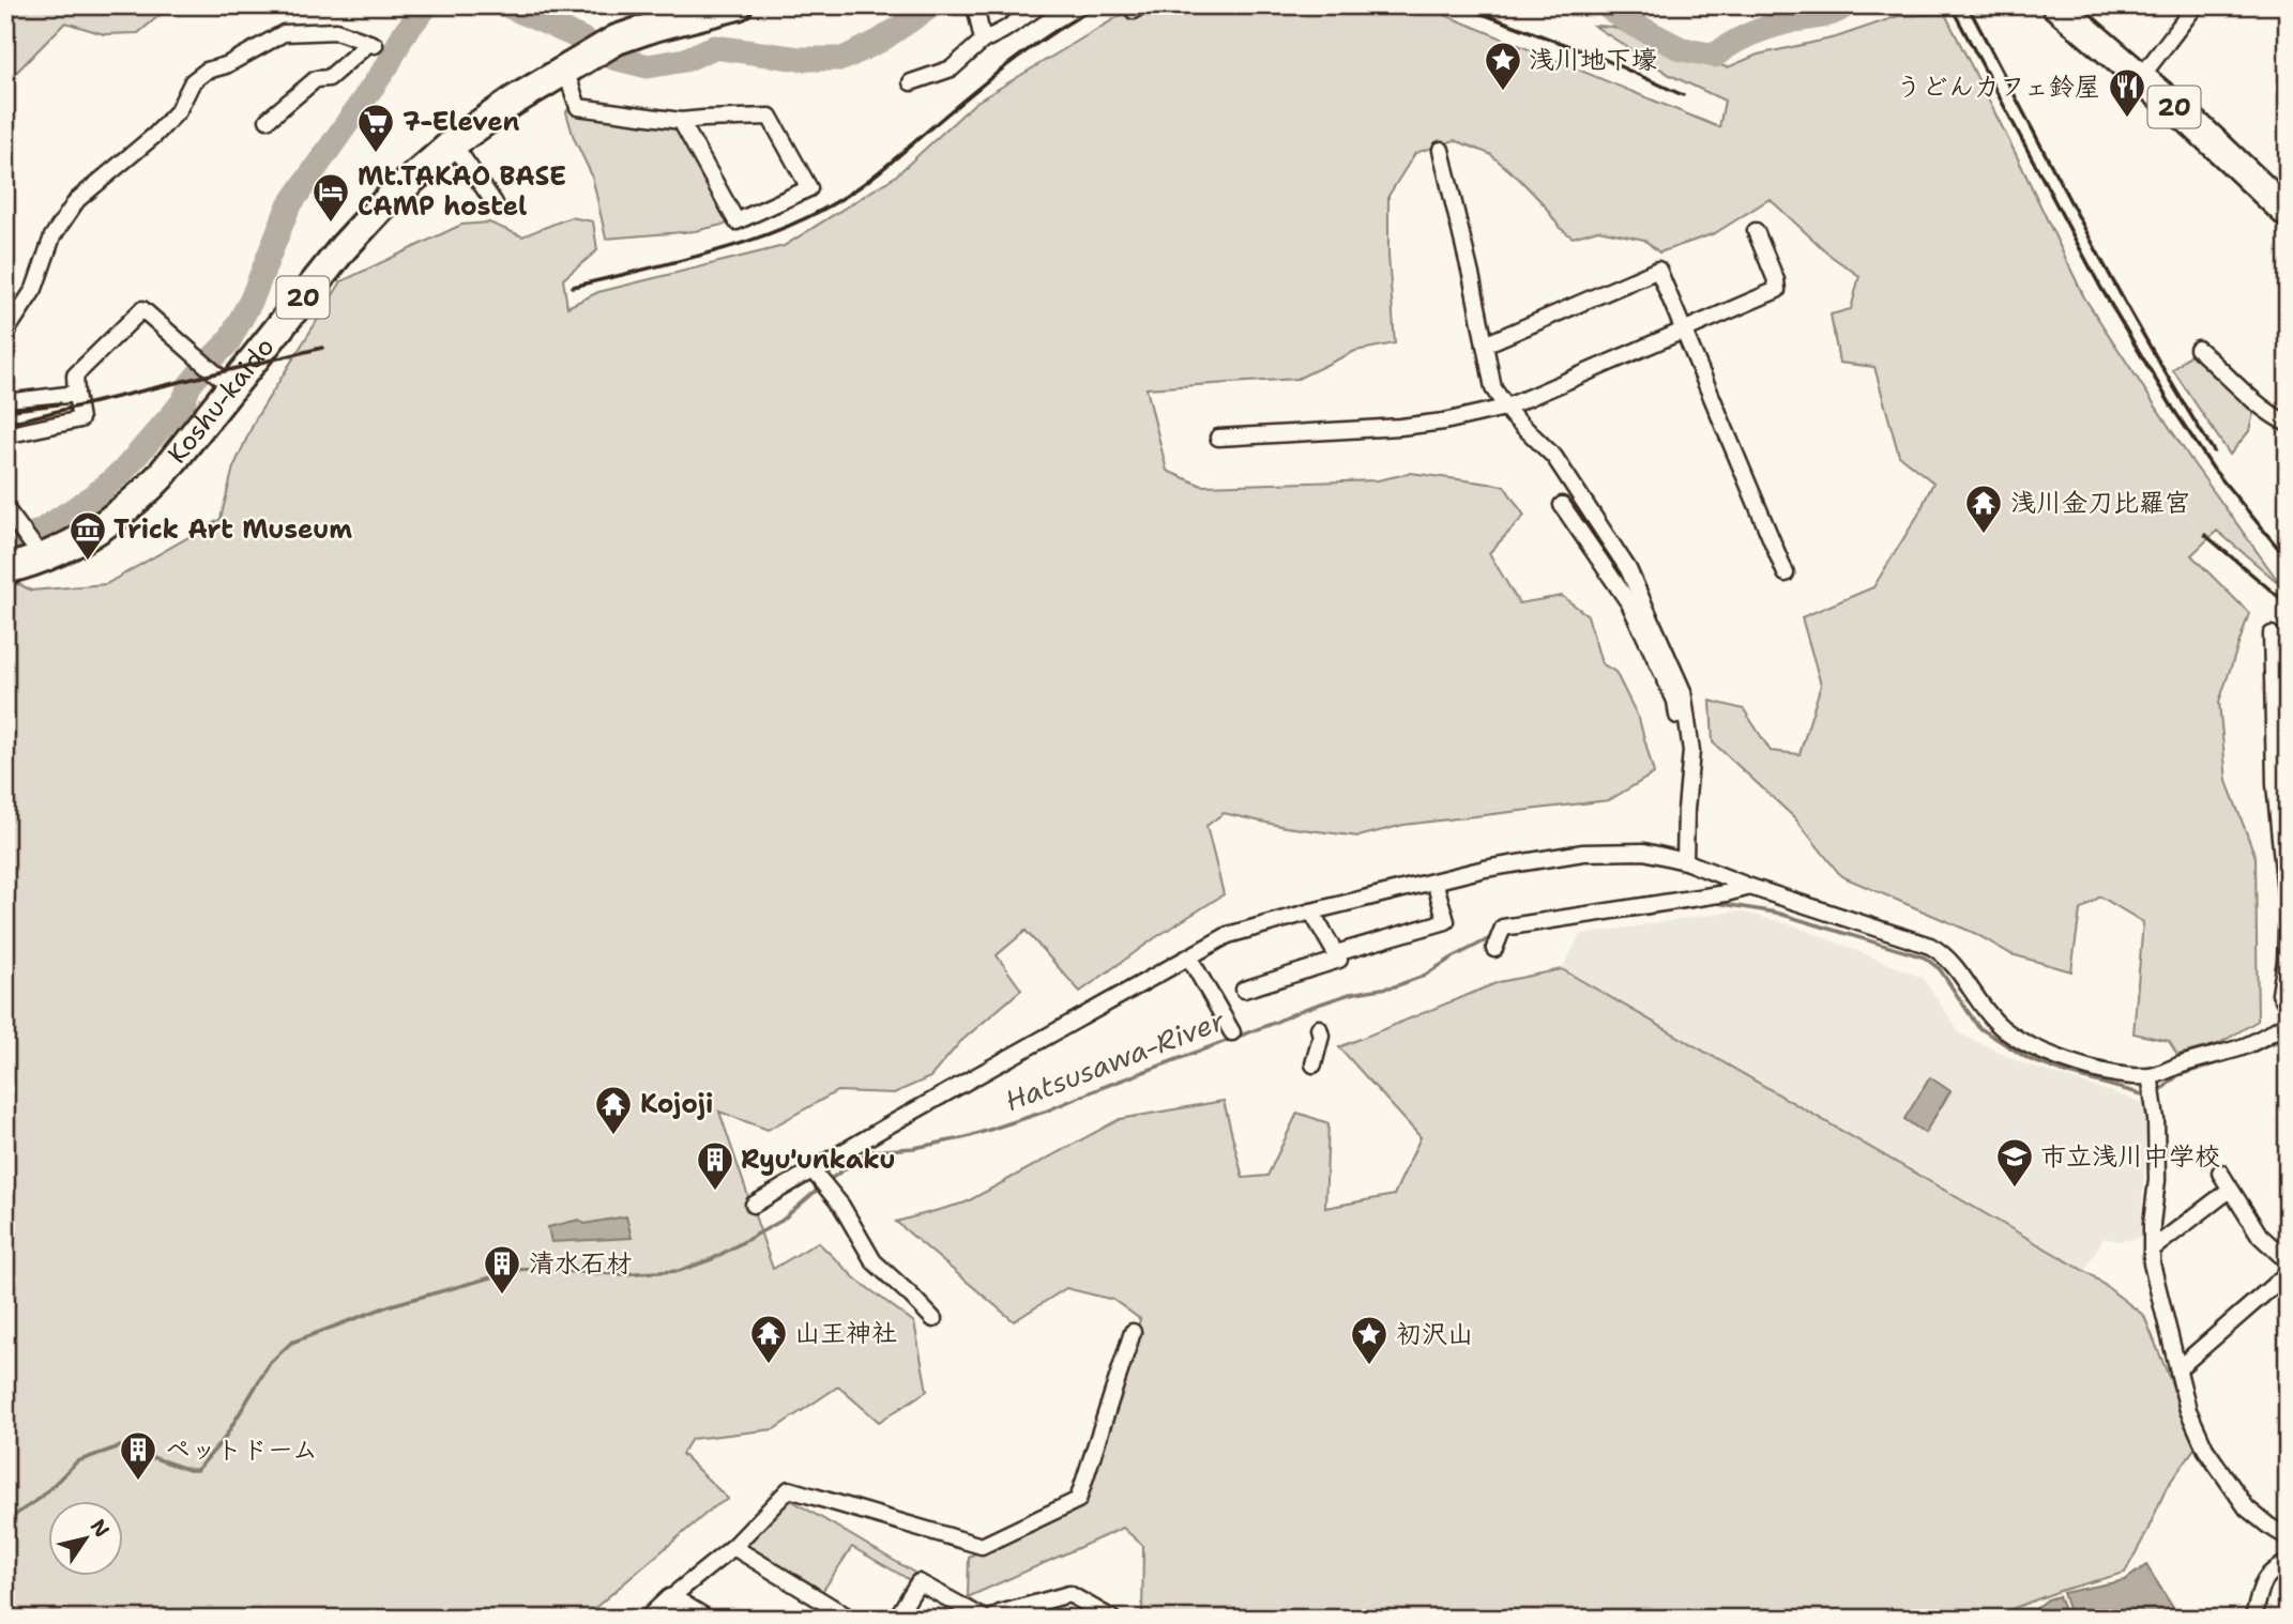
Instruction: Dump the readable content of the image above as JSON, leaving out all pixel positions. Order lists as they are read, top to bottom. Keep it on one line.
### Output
{"streets":{"highway":["20","Koshu-kaido"]},"crossings":[["20","Koshu-kaido"]],"water":["Hatsusawa-River"],"places":{"place":["浅川地下壕","初沢山"],"restaurant":["うどんカフェ鈴屋"],"supermarket":["7-Eleven"],"hotel":["Mt.TAKAO BASE CAMP hostel"],"temple":["浅川金刀比羅宮","Kojoji","山王神社"],"museum":["Trick Art Museum"],"school or university":["市立浅川中学校"],"building":["Ryu'unkaku","清水石材","ペットドーム"]},"north":"top right"}
